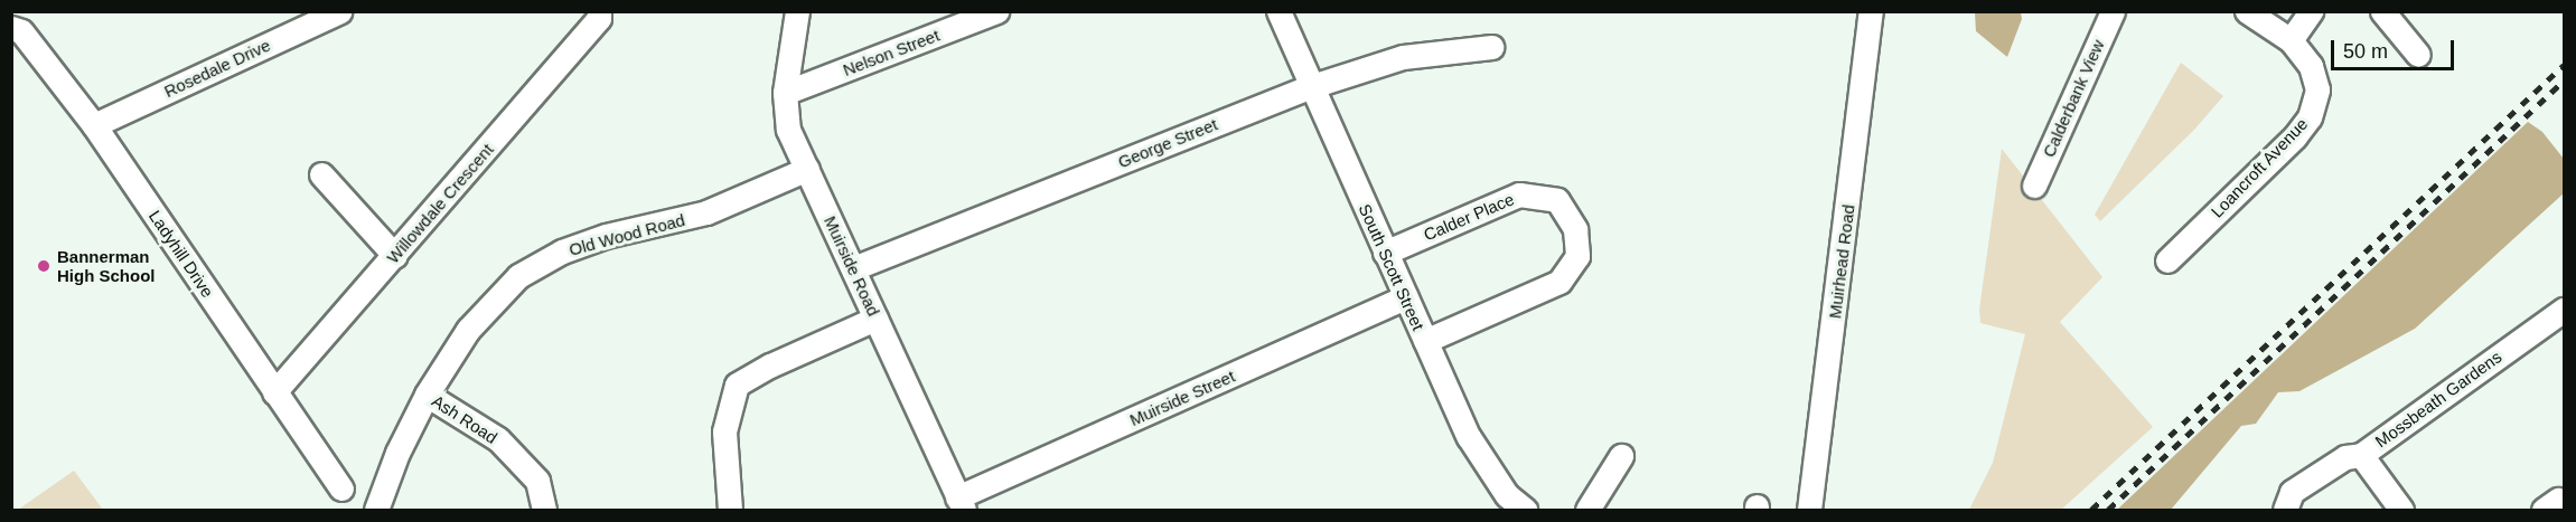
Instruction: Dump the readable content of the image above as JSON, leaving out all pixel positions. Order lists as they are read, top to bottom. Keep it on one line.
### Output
{"streets":{"street":["Nelson Street","Rosedale Drive","Calderbank View","George Street","Loancroft Avenue","Willowdale Crescent","Calder Place","Old Wood Road","Ladyhill Drive","Muirhead Road","Muirside Road","South Scott Street","Muirside Street","Mossbeath Gardens","Ash Road"]},"crossings":[["Nelson Street","Muirside Road"],["Rosedale Drive","Ladyhill Drive"],["George Street","Muirside Road"],["George Street","South Scott Street"],["Willowdale Crescent","Ladyhill Drive"],["Calder Place","South Scott Street"],["Old Wood Road","Muirside Road"],["Old Wood Road","Ash Road"],["Muirside Road","Muirside Street"],["South Scott Street","Muirside Street"]],"places":["Bannerman High School"],"scale_bar":"50 m"}
